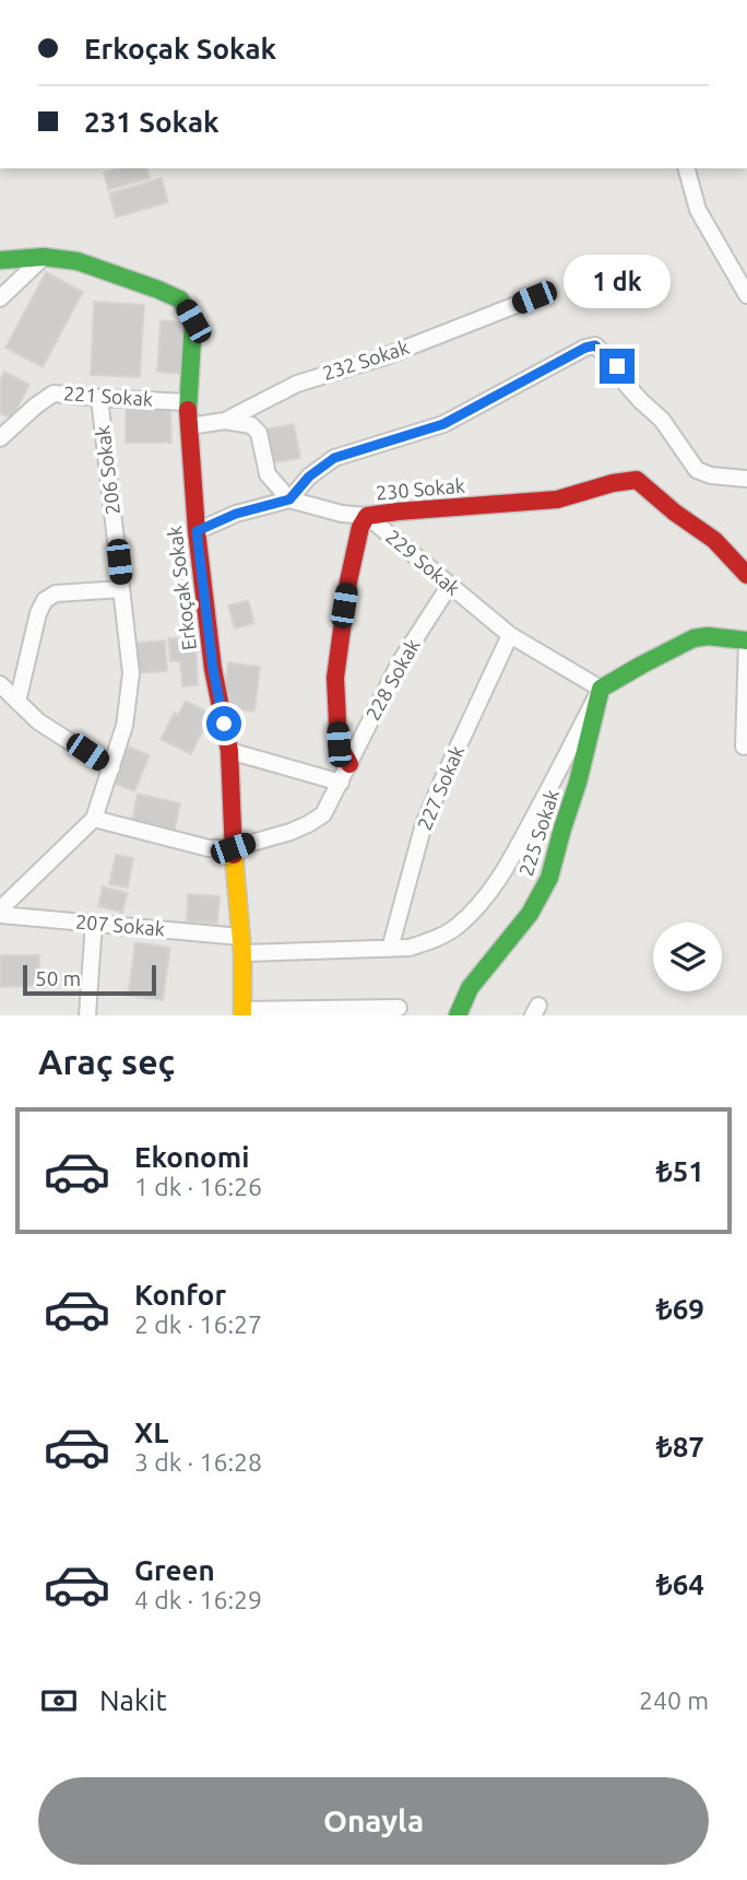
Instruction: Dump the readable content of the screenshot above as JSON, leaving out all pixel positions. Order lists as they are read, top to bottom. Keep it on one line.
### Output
{"streets":{"street":["232 Sokak","221 Sokak","206 Sokak","230 Sokak","229 Sokak","Erkoçak Sokak","228 Sokak","227 Sokak","225 Sokak","207 Sokak"]},"crossings":[["232 Sokak","Erkoçak Sokak"],["221 Sokak","206 Sokak"],["221 Sokak","Erkoçak Sokak"],["206 Sokak","207 Sokak"],["230 Sokak","229 Sokak"],["230 Sokak","228 Sokak"],["229 Sokak","228 Sokak"],["229 Sokak","227 Sokak"],["229 Sokak","225 Sokak"],["229 Sokak","207 Sokak"],["Erkoçak Sokak","228 Sokak"],["Erkoçak Sokak","207 Sokak"],["227 Sokak","207 Sokak"],["225 Sokak","207 Sokak"]],"scale_bar":"50 m","page":{"banner":["Erkoçak Sokak","231 Sokak"],"bubble":"1 dk","scale":"50 m","heading":"Araç seç","list":[{"name":"Ekonomi","note":"1 dk · 16:26","value":"₺51"},{"name":"Konfor","note":"2 dk · 16:27","value":"₺69"},{"name":"XL","note":"3 dk · 16:28","value":"₺87"},{"name":"Green","note":"4 dk · 16:29","value":"₺64"}],"pay":["Nakit","240 m"],"buttons":"Onayla"}}
